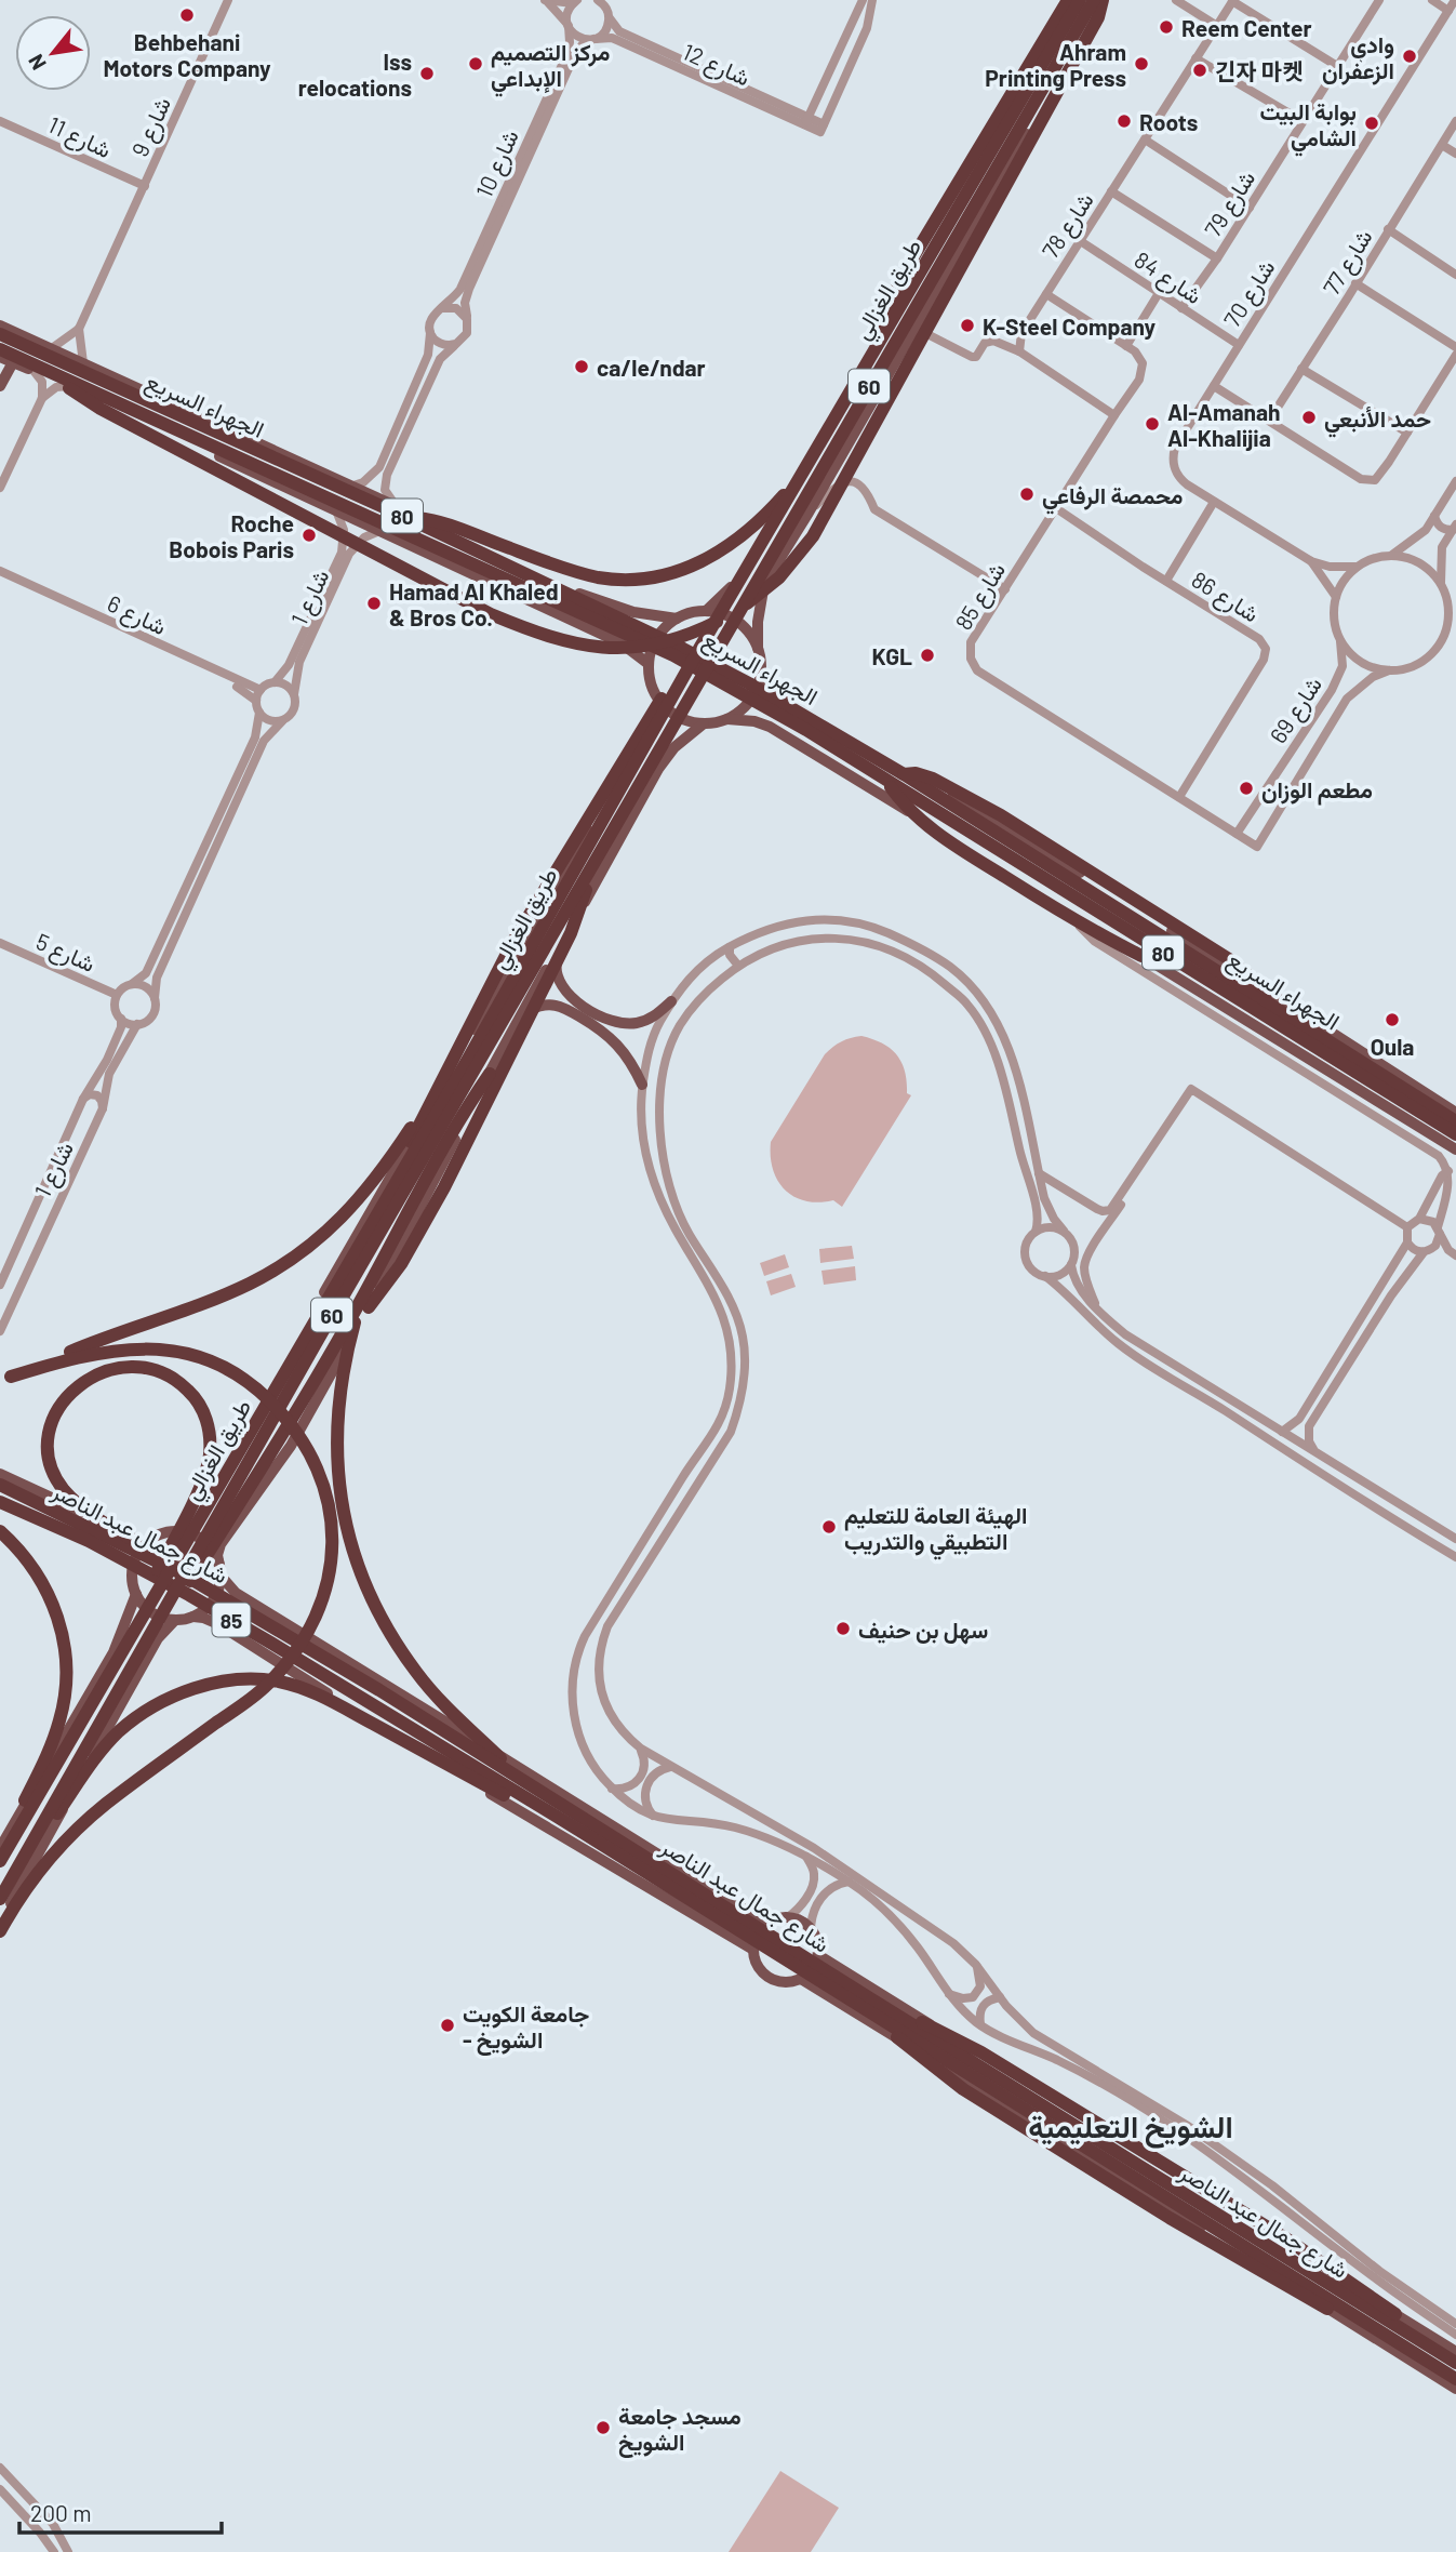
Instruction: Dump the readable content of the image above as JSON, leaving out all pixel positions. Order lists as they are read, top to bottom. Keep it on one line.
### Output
{"streets":{"highway":["طريق الغزالي","60","الجهراء السريع","80","شارع جمال عبد الناصر","85"],"street":["شارع 12","شارع 9","شارع 11","شارع 10","شارع 79","شارع 78","شارع 77","شارع 84","شارع 70","شارع 85","شارع 86","شارع 1","شارع 6","شارع 69","شارع 5"]},"crossings":[["شارع 12","شارع 10"],["شارع 9","شارع 11"],["شارع 79","شارع 84"],["شارع 78","شارع 84"],["شارع 84","شارع 70"],["طريق الغزالي","60"],["طريق الغزالي","الجهراء السريع"],["طريق الغزالي","شارع جمال عبد الناصر"],["شارع 70","شارع 69"],["الجهراء السريع","شارع 1"],["شارع 85","شارع 86"],["شارع 85","شارع 69"],["شارع 1","شارع 6"],["شارع 1","شارع 5"]],"districts":["الشويخ التعليمية"],"places":["Behbehani Motors Company","Reem Center","وادي الزعفران","مركز التصميم الإبداعي","Ahram Printing Press","긴자 마켓","Iss relocations","Roots","بوابة البيت الشامي","K-Steel Company","ca/le/ndar","حمد الأنبعي","Al-Amanah Al-Khalijia","محمصة الرفاعي","Roche Bobois Paris","Hamad Al Khaled & Bros Co.","KGL","مطعم الوزان","Oula","الهيئة العامة للتعليم التطبيقي والتدريب","سهل بن حنيف","جامعة الكويت - الشويخ","مسجد جامعة الشويخ"],"scale_bar":"200 m","north":"bottom left"}
